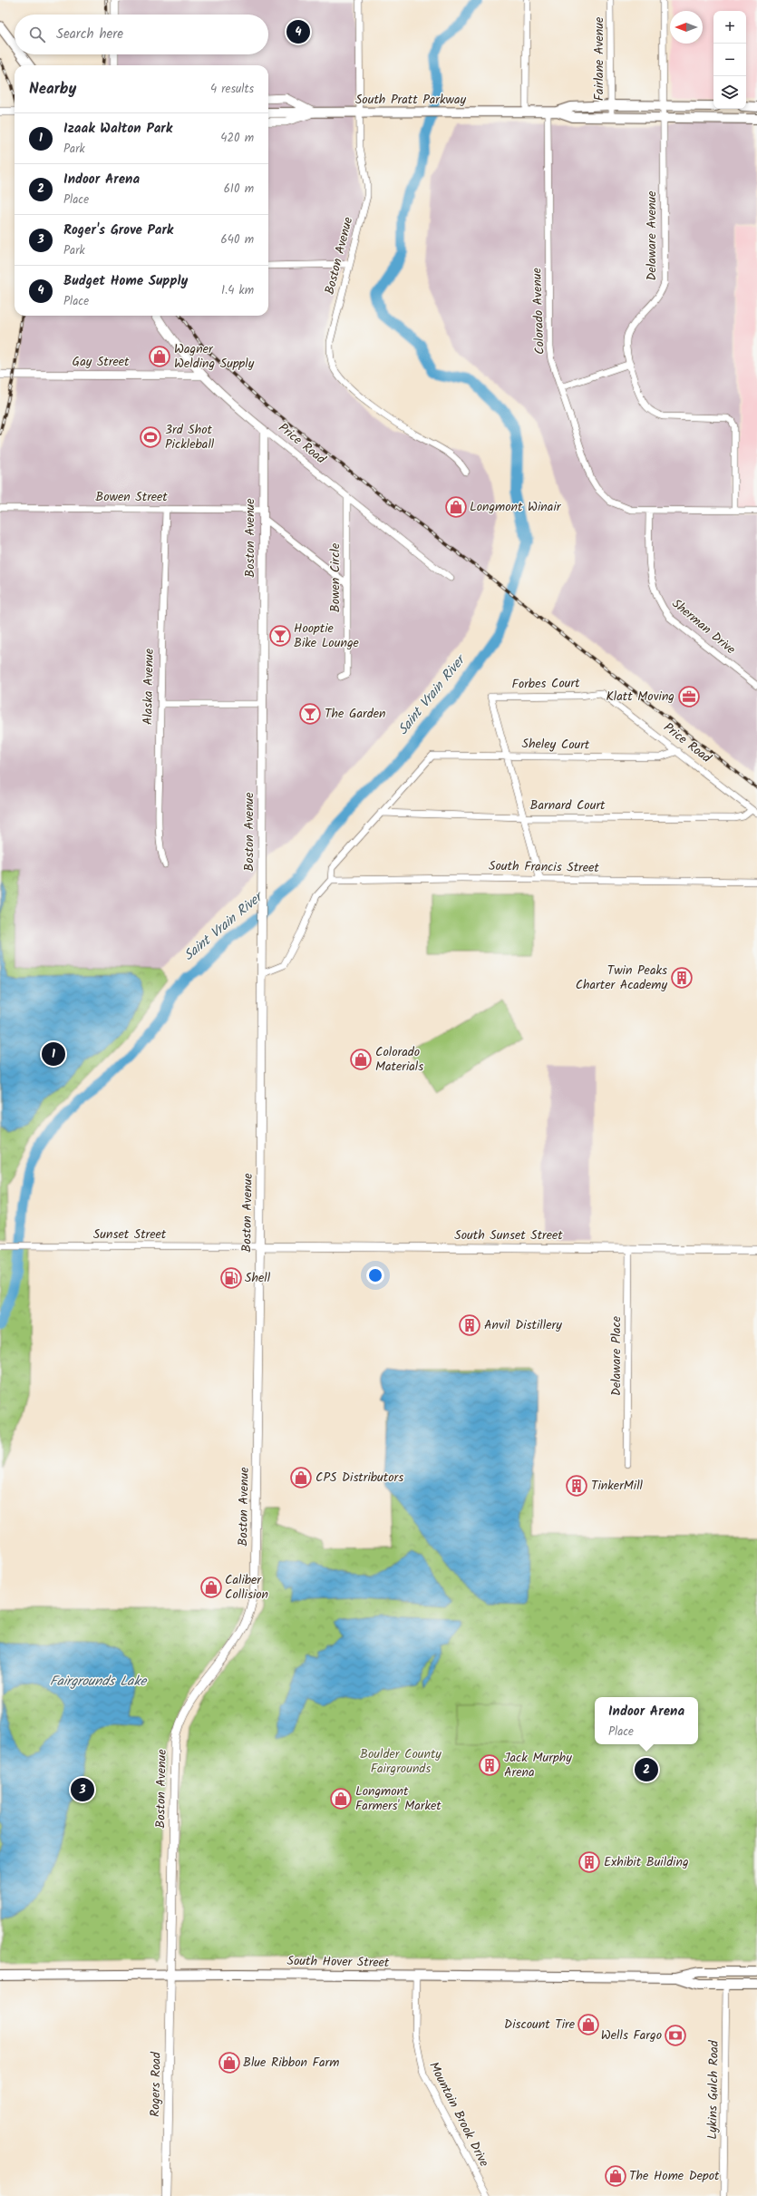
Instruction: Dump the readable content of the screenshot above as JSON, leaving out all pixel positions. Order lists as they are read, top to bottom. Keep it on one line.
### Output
{"streets":{"main road":["South Pratt Parkway","South Hover Street"],"street":["Fairlane Avenue","Delaware Avenue","Boston Avenue","Colorado Avenue","Gay Street","Price Road","Bowen Street","Bowen Circle","Sherman Drive","Forbes Court","Alaska Avenue","Sheley Court","Barnard Court","South Francis Street","Sunset Street","South Sunset Street","Delaware Place","Rogers Road","Lykins Gulch Road","Mountain Brook Drive"]},"crossings":[["Fairlane Avenue","South Pratt Parkway"],["South Pratt Parkway","Delaware Avenue"],["South Pratt Parkway","Boston Avenue"],["South Pratt Parkway","Colorado Avenue"],["Boston Avenue","Price Road"],["Boston Avenue","Bowen Street"],["Boston Avenue","Sunset Street"],["Boston Avenue","South Sunset Street"],["Boston Avenue","South Hover Street"],["Boston Avenue","Rogers Road"],["Colorado Avenue","Sherman Drive"],["Gay Street","Price Road"],["Price Road","Bowen Circle"],["Price Road","Forbes Court"],["Price Road","Sheley Court"],["Price Road","Barnard Court"],["Bowen Street","Alaska Avenue"],["Forbes Court","Sheley Court"],["Sheley Court","Barnard Court"],["Sunset Street","South Sunset Street"],["South Sunset Street","Delaware Place"],["South Hover Street","Rogers Road"],["South Hover Street","Lykins Gulch Road"],["South Hover Street","Mountain Brook Drive"]],"water":["Saint Vrain River","Fairgrounds Lake"],"parks":["Boulder County Fairgrounds"],"places":{"shop":["Wagner Welding Supply","Longmont Winair","Colorado Materials","CPS Distributors","Caliber Collision","Longmont Farmers' Market","Discount Tire","Blue Ribbon Farm","The Home Depot"],"sports":["3rd Shot Pickleball"],"bar":["Hooptie Bike Lounge","The Garden"],"office":["Klatt Moving"],"building":["Twin Peaks Charter Academy","Anvil Distillery","TinkerMill","Jack Murphy Arena","Exhibit Building"],"fuel station":["Shell"],"bank":["Wells Fargo"]},"north":"left","page":{"map_buttons":["+","−"],"search":"Search here","pins":["4","1","2","3"],"heading":["Nearby","4 results"],"list":[{"mark":"1","name":"Izaak Walton Park","note":"Park","value":"420 m"},{"mark":"2","name":"Indoor Arena","note":"Place","value":"610 m"},{"mark":"3","name":"Roger's Grove Park","note":"Park","value":"640 m"},{"mark":"4","name":"Budget Home Supply","note":"Place","value":"1.4 km"}],"popup":["Indoor Arena","Place"]}}
